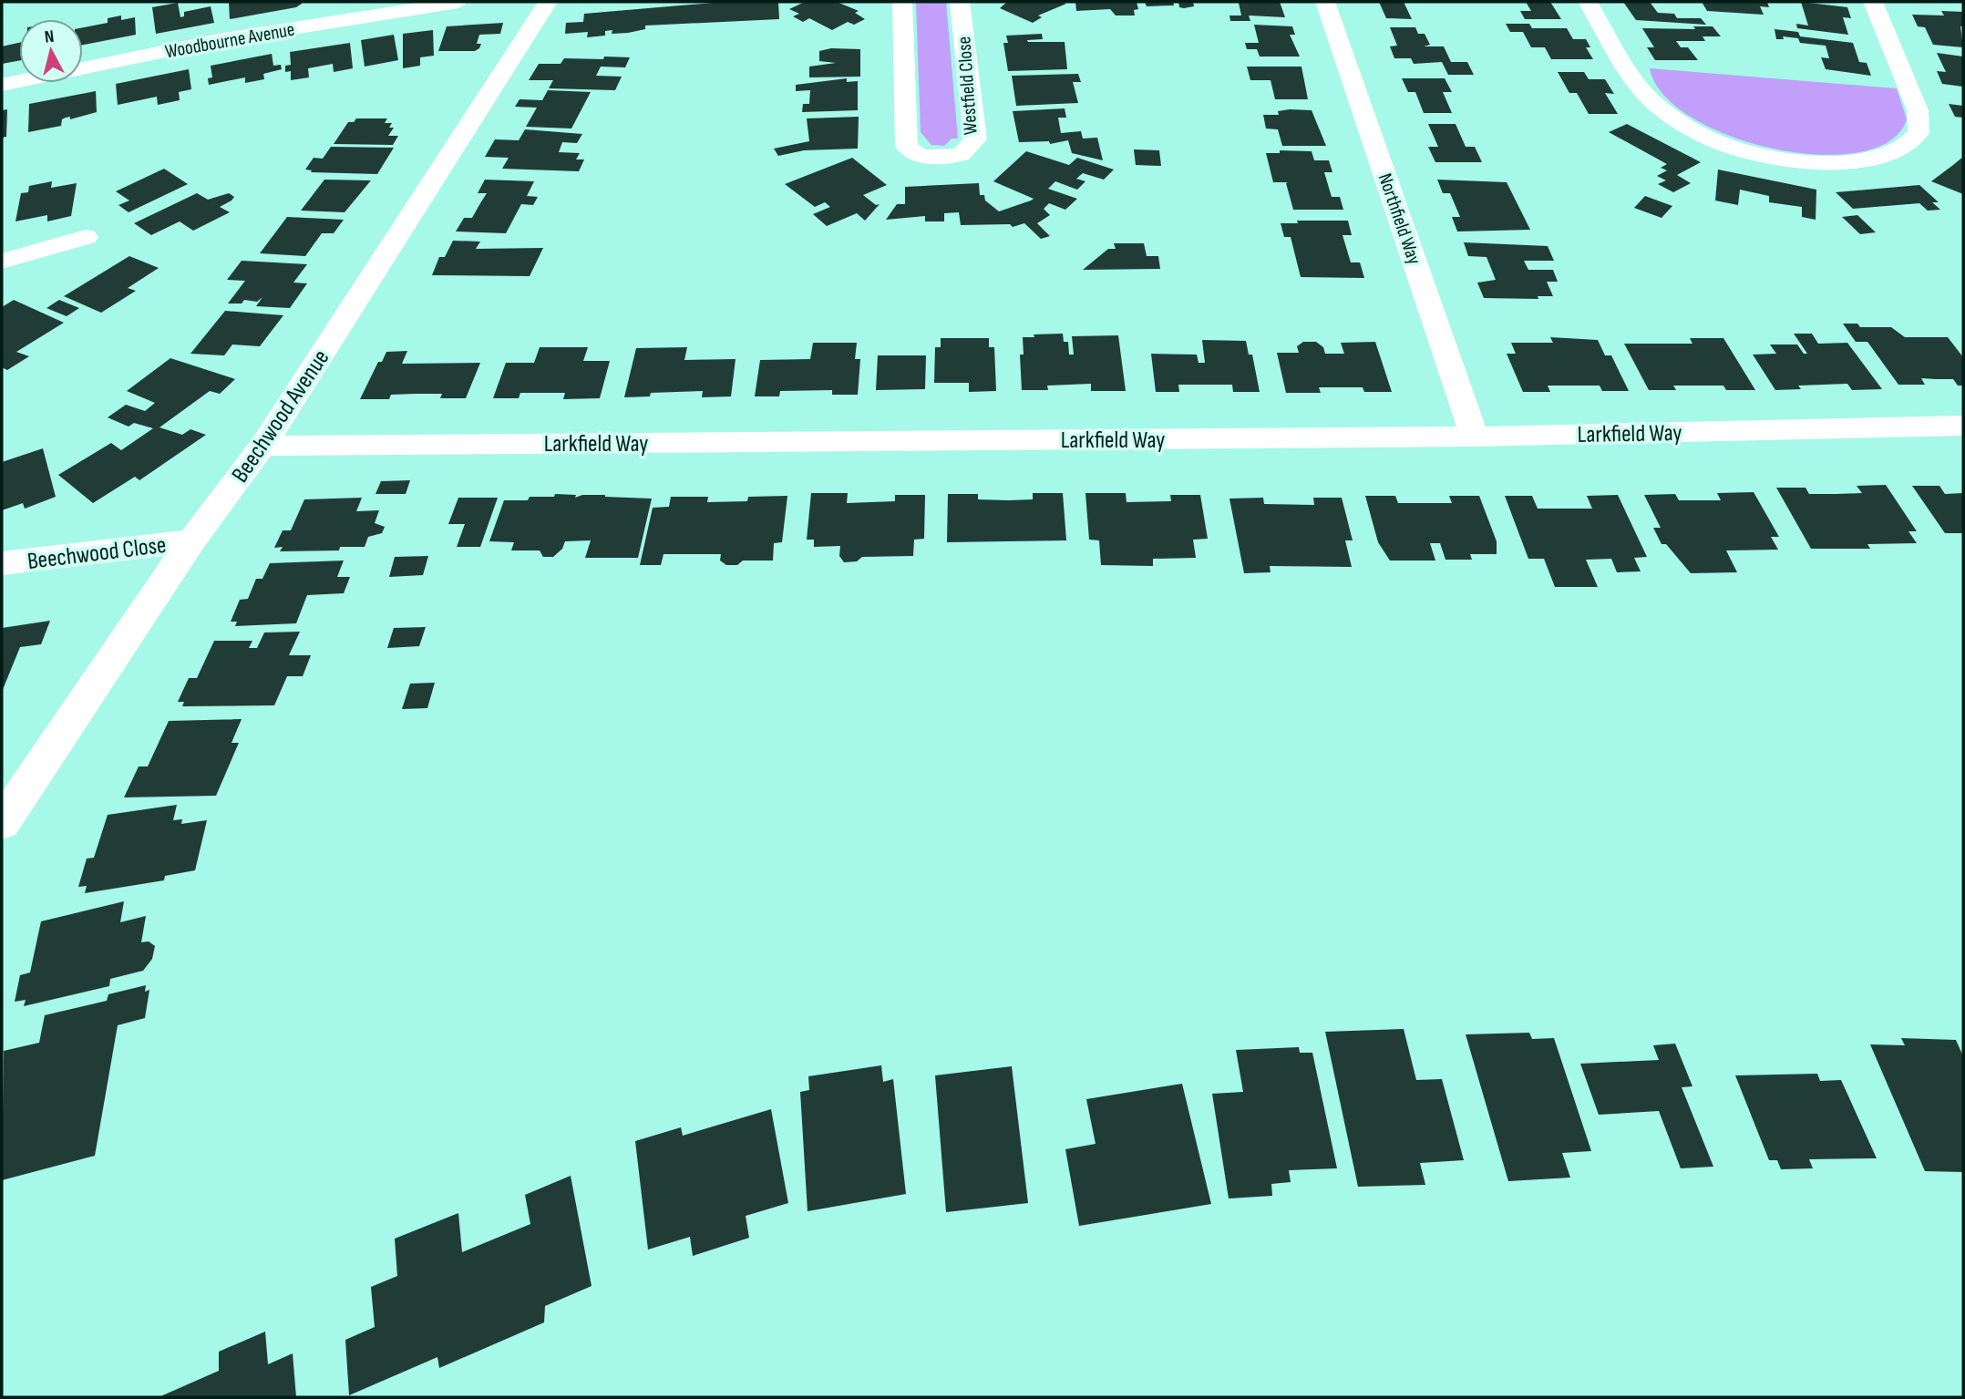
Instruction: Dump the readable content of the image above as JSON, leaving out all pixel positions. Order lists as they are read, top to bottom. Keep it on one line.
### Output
{"streets":{"street":["Woodbourne Avenue","Westfield Close","Northfield Way","Beechwood Avenue","Larkfield Way","Beechwood Close"]},"crossings":[["Northfield Way","Larkfield Way"],["Beechwood Avenue","Larkfield Way"],["Beechwood Avenue","Beechwood Close"]],"north":"top"}
